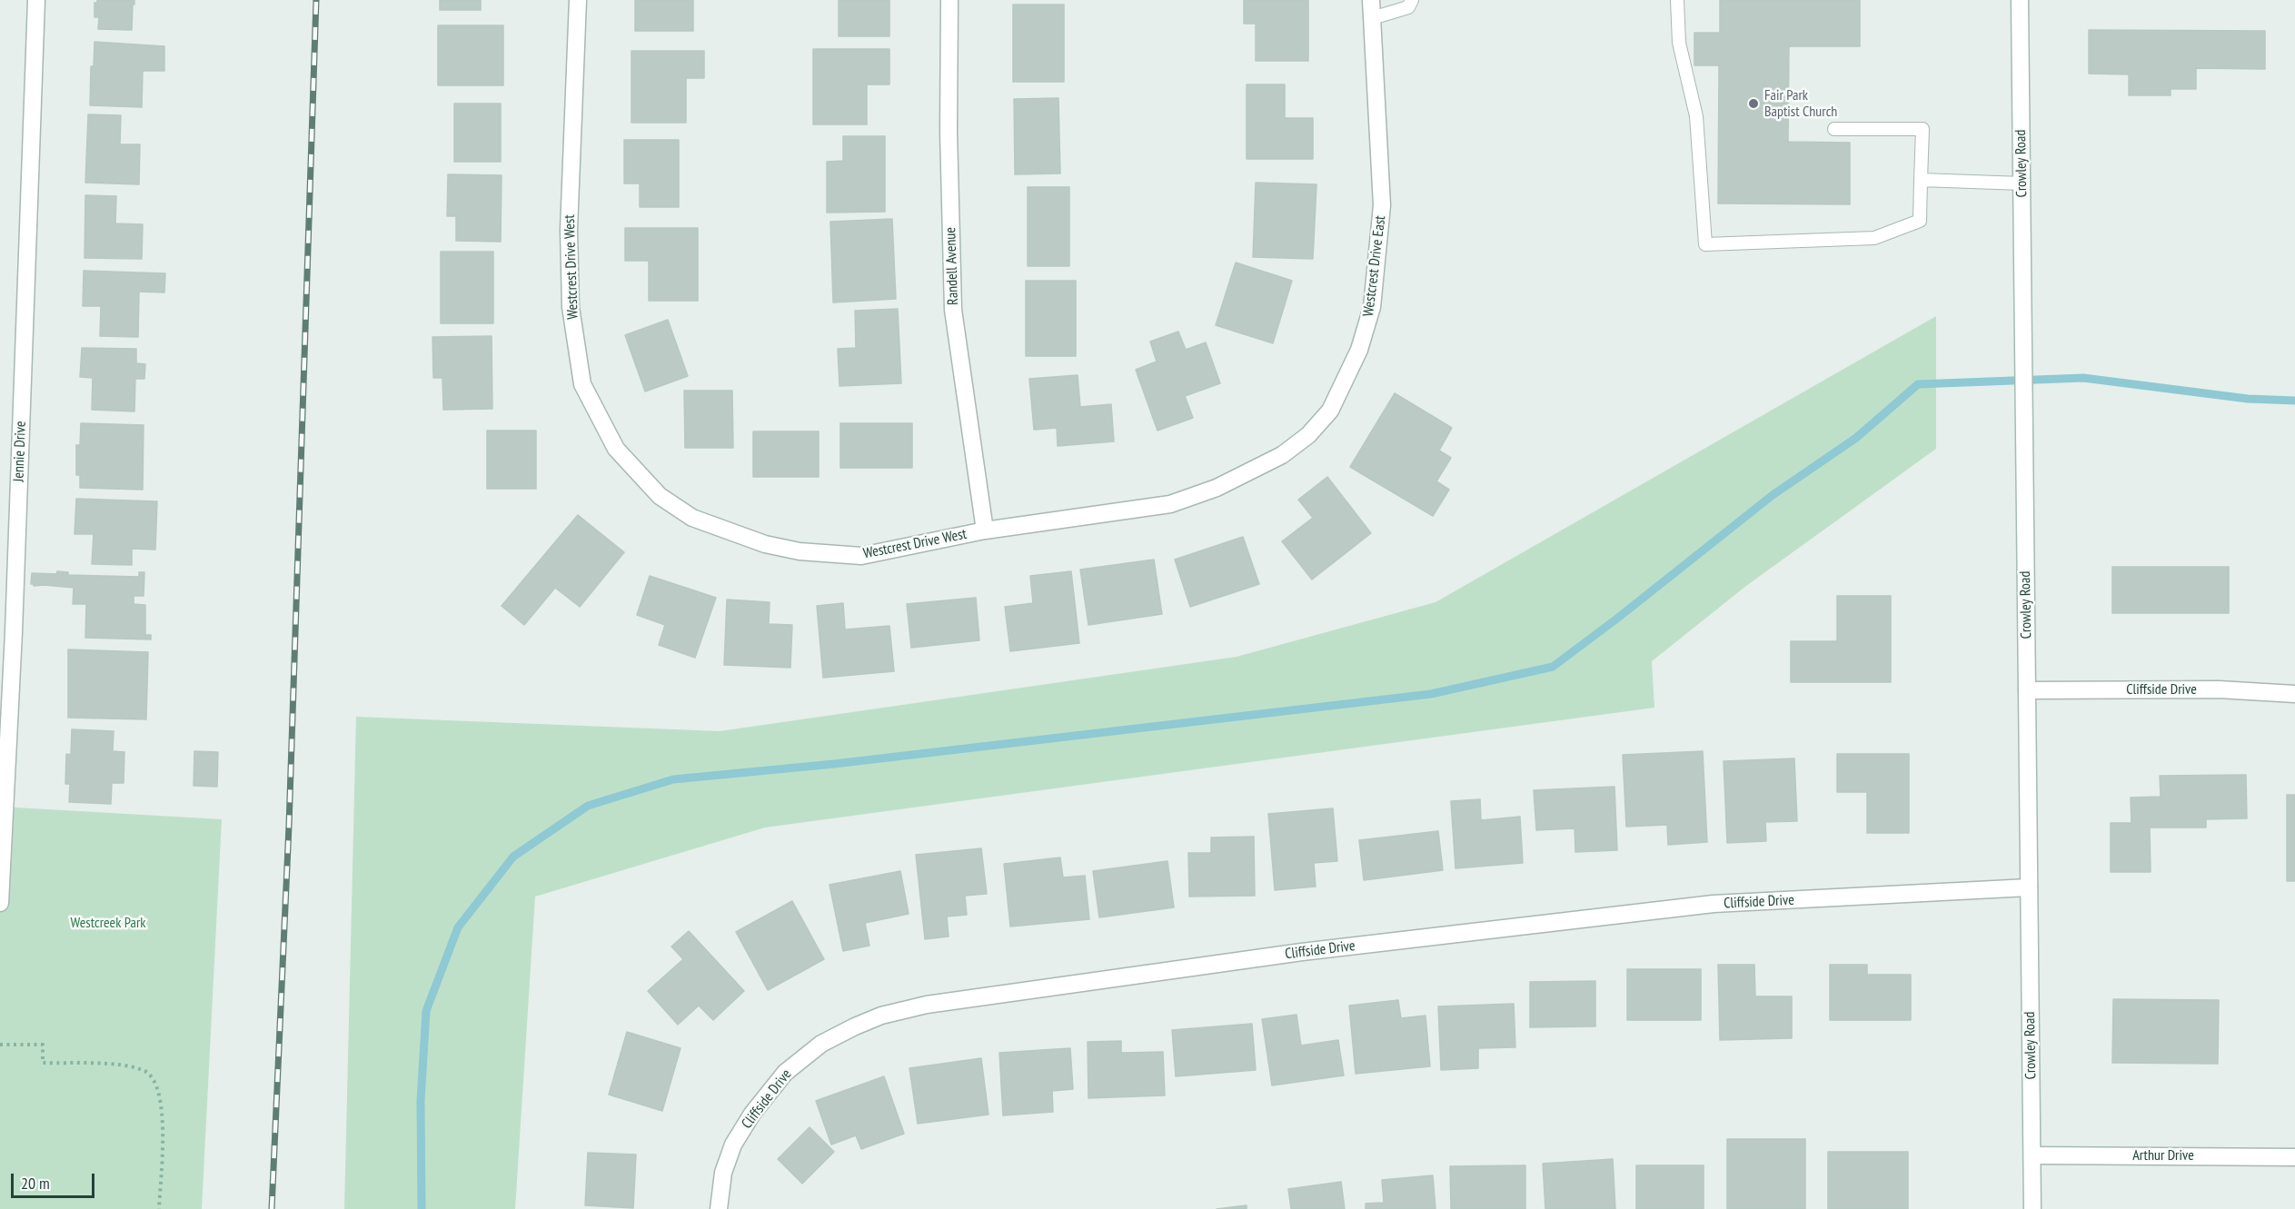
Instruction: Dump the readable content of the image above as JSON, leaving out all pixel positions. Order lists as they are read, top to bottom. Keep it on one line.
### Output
{"streets":{"street":["Crowley Road","Randell Avenue","Westcrest Drive East","Westcrest Drive West","Jennie Drive","Cliffside Drive","Arthur Drive"]},"crossings":[["Crowley Road","Cliffside Drive"],["Crowley Road","Arthur Drive"],["Randell Avenue","Westcrest Drive East"],["Randell Avenue","Westcrest Drive West"],["Westcrest Drive East","Westcrest Drive West"]],"parks":["Westcreek Park"],"places":["Fair Park Baptist Church"],"scale_bar":"20 m"}
